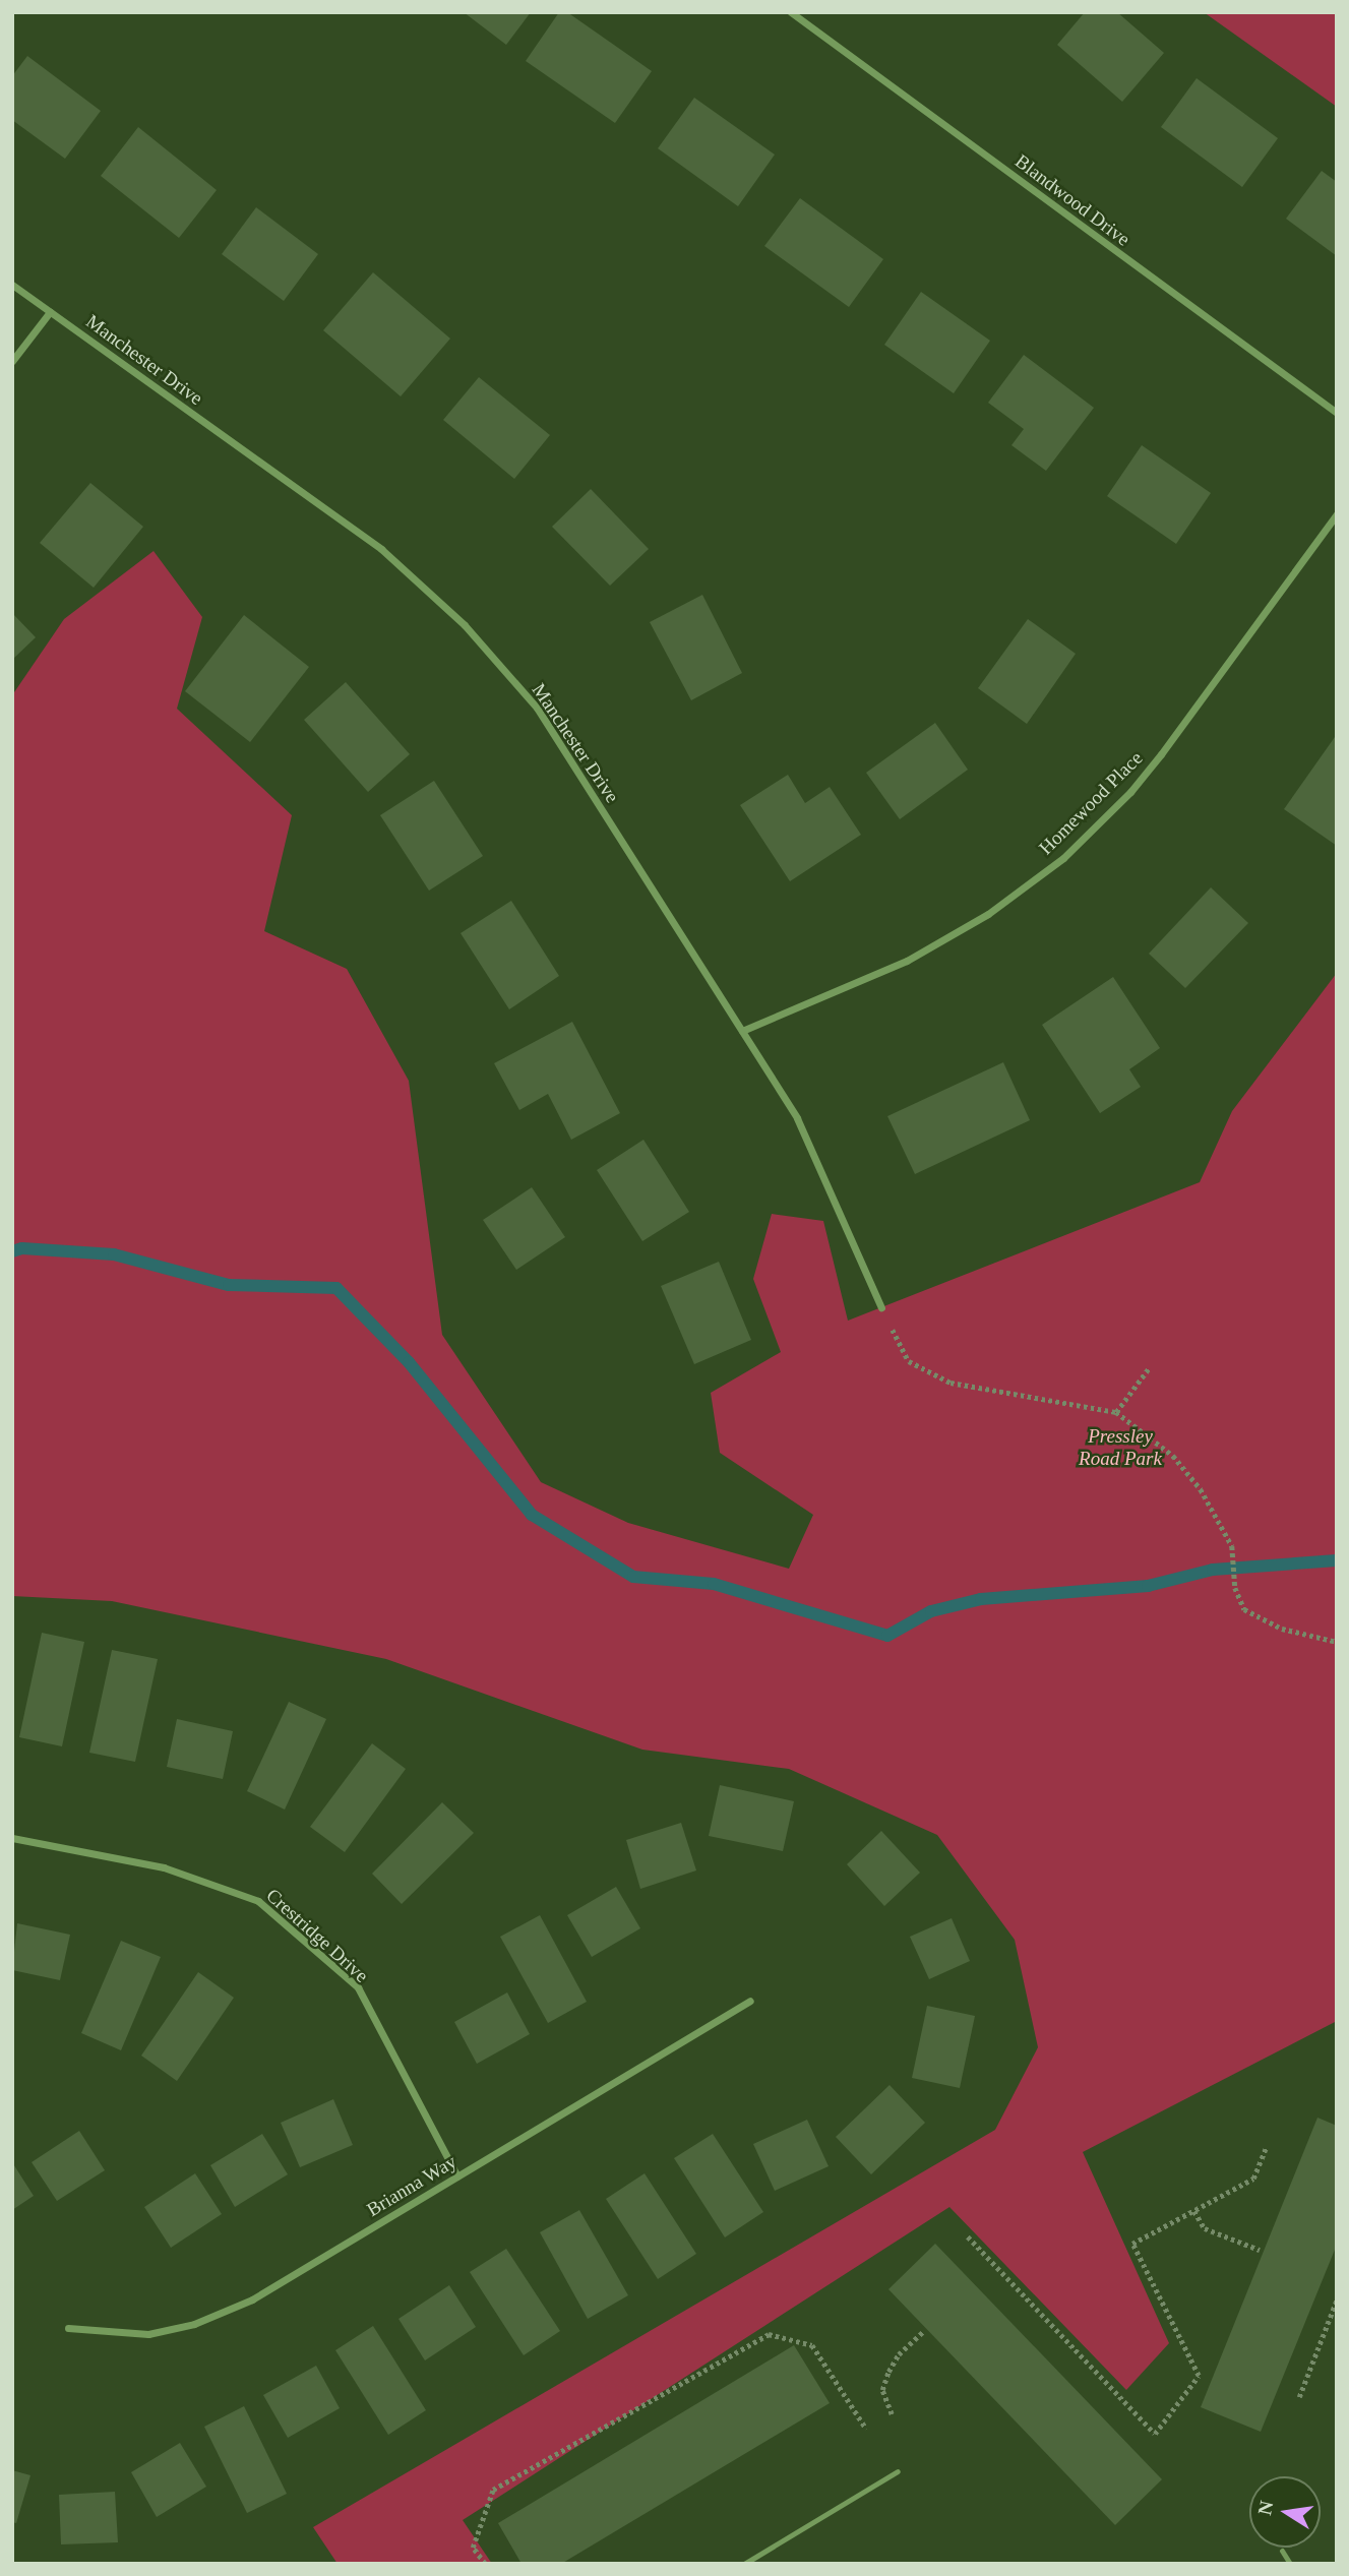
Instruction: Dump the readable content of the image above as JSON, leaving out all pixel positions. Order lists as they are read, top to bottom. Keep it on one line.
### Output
{"streets":{"street":["Blandwood Drive","Manchester Drive","Homewood Place","Crestridge Drive","Brianna Way"]},"crossings":[["Manchester Drive","Homewood Place"],["Crestridge Drive","Brianna Way"]],"parks":["Pressley Road Park"],"north":"left"}
